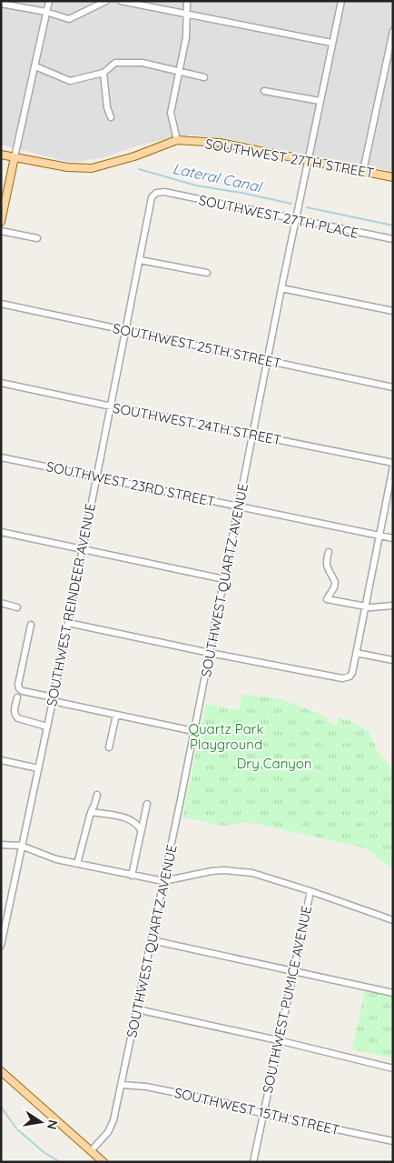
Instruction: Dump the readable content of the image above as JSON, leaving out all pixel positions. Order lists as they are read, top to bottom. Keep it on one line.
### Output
{"streets":{"main road":["SOUTHWEST 27TH STREET"],"street":["SOUTHWEST 27TH PLACE","SOUTHWEST 25TH STREET","SOUTHWEST 24TH STREET","SOUTHWEST 23RD STREET","SOUTHWEST QUARTZ AVENUE","SOUTHWEST REINDEER AVENUE","SOUTHWEST PUMICE AVENUE","SOUTHWEST 15TH STREET"]},"crossings":[["SOUTHWEST 27TH STREET","SOUTHWEST QUARTZ AVENUE"],["SOUTHWEST 27TH PLACE","SOUTHWEST QUARTZ AVENUE"],["SOUTHWEST 27TH PLACE","SOUTHWEST REINDEER AVENUE"],["SOUTHWEST 25TH STREET","SOUTHWEST QUARTZ AVENUE"],["SOUTHWEST 25TH STREET","SOUTHWEST REINDEER AVENUE"],["SOUTHWEST 24TH STREET","SOUTHWEST QUARTZ AVENUE"],["SOUTHWEST 24TH STREET","SOUTHWEST REINDEER AVENUE"],["SOUTHWEST 23RD STREET","SOUTHWEST QUARTZ AVENUE"],["SOUTHWEST 23RD STREET","SOUTHWEST REINDEER AVENUE"],["SOUTHWEST QUARTZ AVENUE","SOUTHWEST 15TH STREET"],["SOUTHWEST PUMICE AVENUE","SOUTHWEST 15TH STREET"]],"water":["Lateral Canal"],"parks":["Quartz Park Playground","Dry Canyon"],"north":"right"}
